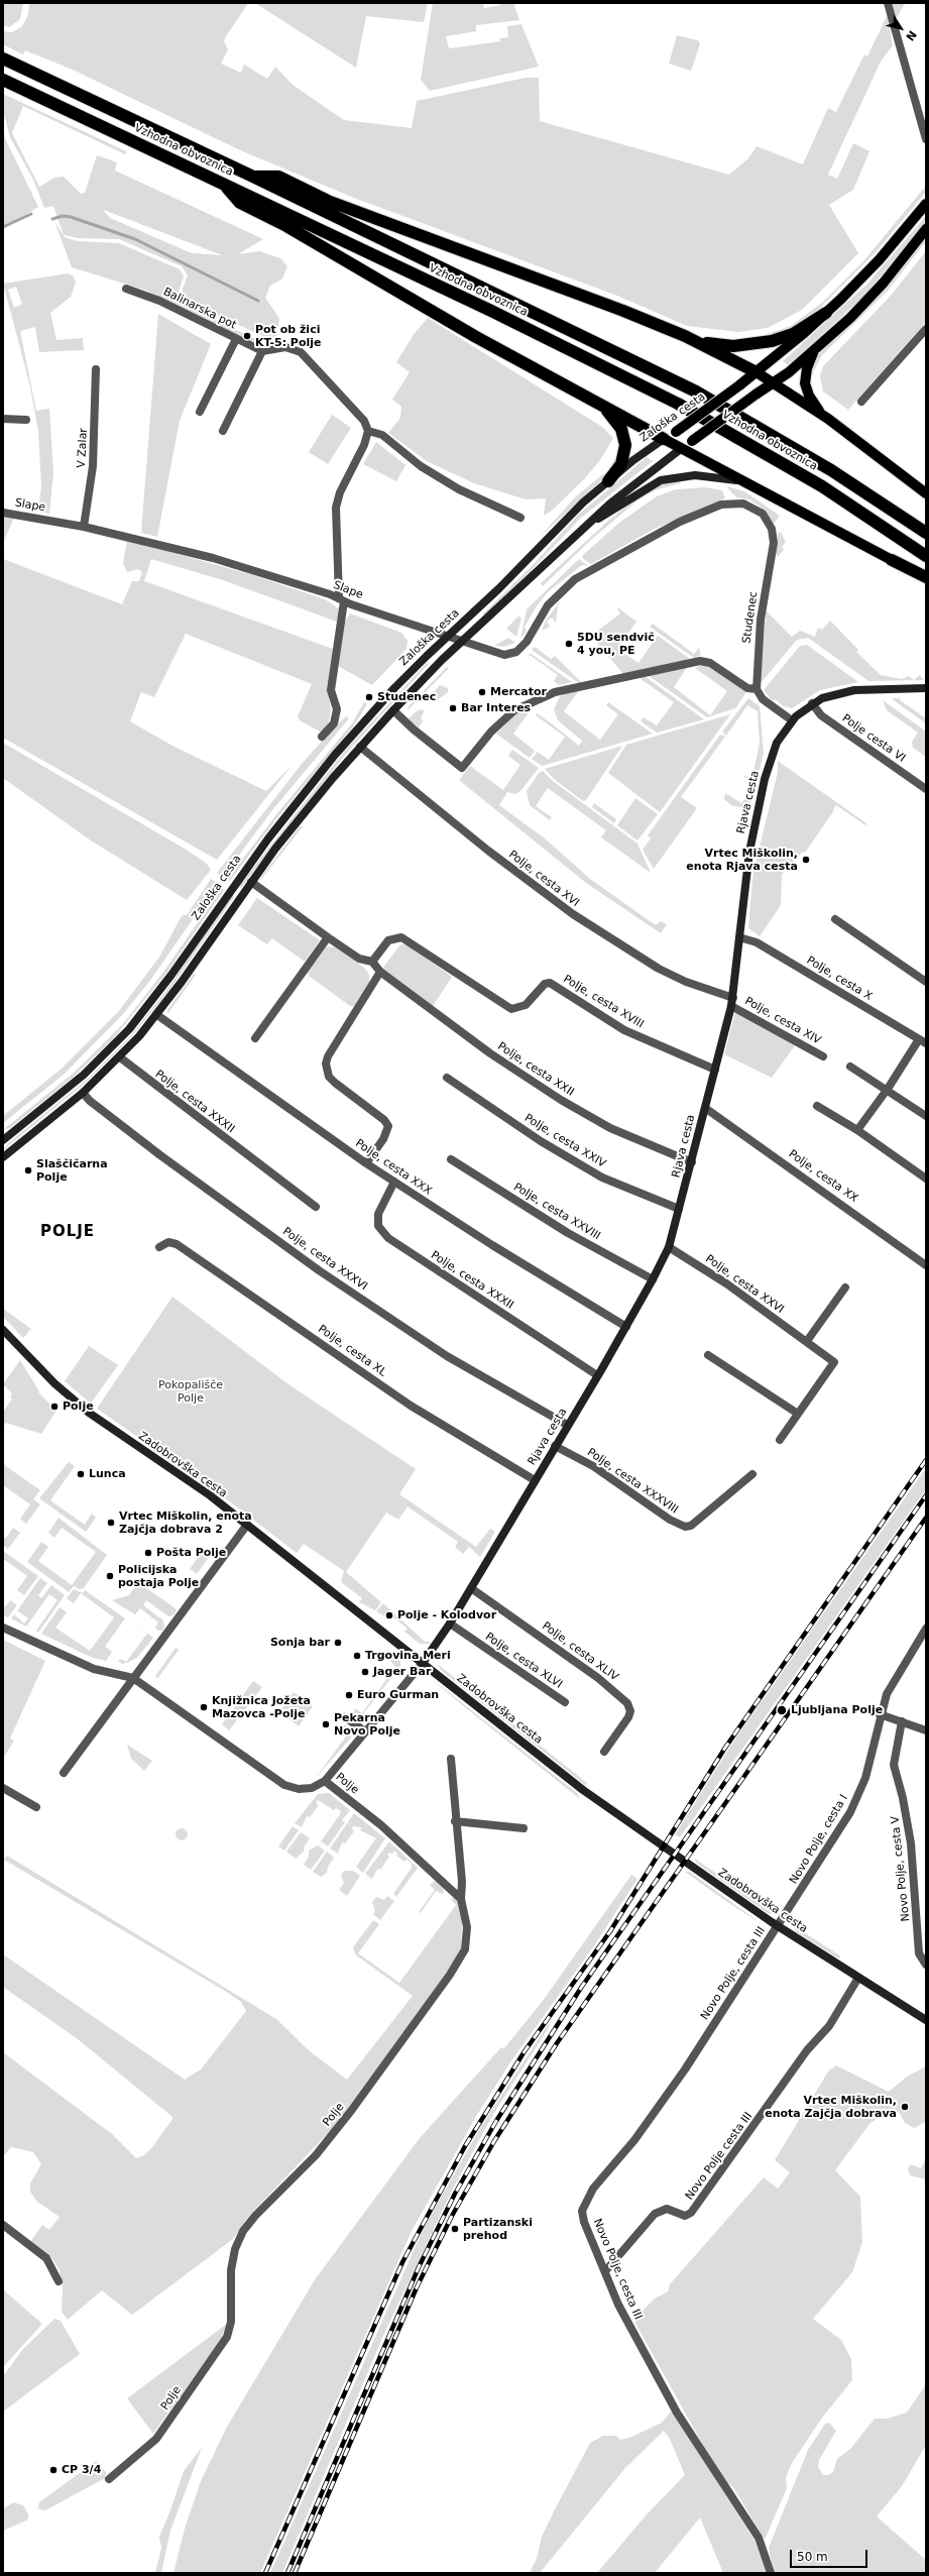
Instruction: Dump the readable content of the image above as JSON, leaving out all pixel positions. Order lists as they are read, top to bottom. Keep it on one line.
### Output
{"streets":{"highway":["Vzhodna obvoznica"],"main road":["Zaloška cesta","Rjava cesta","Zadobrovška cesta"],"street":["Balinarska pot","V Zalar","Slape","Studenec","Polje cesta VI","Polje, cesta XVI","Polje, cesta X","Polje, cesta XVIII","Polje, cesta XIV","Polje, cesta XXII","Polje, cesta XXXII","Polje, cesta XXIV","Polje, cesta XXX","Polje, cesta XX","Polje, cesta XXVIII","Polje, cesta XXXVI","Polje, cesta XXVI","Polje, cesta XL","Polje, cesta XXXVIII","Polje, cesta XLIV","Polje, cesta XLVI","Polje","Novo Polje, cesta I","Novo Polje, cesta V","Novo Polje, cesta III","Novo Polje cesta III"]},"crossings":[["Zaloška cesta","Slape"],["V Zalar","Slape"],["Slape","Studenec"],["Polje cesta VI","Rjava cesta"],["Rjava cesta","Polje, cesta XVI"],["Rjava cesta","Polje, cesta X"],["Rjava cesta","Polje, cesta XVIII"],["Rjava cesta","Polje, cesta XIV"],["Rjava cesta","Polje, cesta XXII"],["Rjava cesta","Polje, cesta XXXII"],["Rjava cesta","Polje, cesta XXIV"],["Rjava cesta","Polje, cesta XXX"],["Rjava cesta","Polje, cesta XX"],["Rjava cesta","Polje, cesta XXVIII"],["Rjava cesta","Polje, cesta XXXVI"],["Rjava cesta","Polje, cesta XXVI"],["Rjava cesta","Polje, cesta XL"],["Rjava cesta","Zadobrovška cesta"],["Rjava cesta","Polje, cesta XXXVIII"],["Rjava cesta","Polje, cesta XLIV"],["Rjava cesta","Polje, cesta XLVI"],["Rjava cesta","Polje"],["Polje, cesta XVI","Polje, cesta XIV"],["Polje, cesta XVIII","Polje, cesta XXII"],["Polje, cesta XXXII","Polje, cesta XXX"],["Zadobrovška cesta","Polje"],["Zadobrovška cesta","Novo Polje, cesta I"],["Zadobrovška cesta","Novo Polje, cesta III"],["Zadobrovška cesta","Novo Polje cesta III"],["Novo Polje, cesta I","Novo Polje, cesta III"],["Novo Polje, cesta III","Novo Polje cesta III"]],"districts":["POLJE"],"parks":["Pokopališče Polje"],"places":["Pot ob žici KT-5: Polje","5DU sendvič 4 you, PE","Mercator","Studenec","Bar Interes","Vrtec Miškolin, enota Rjava cesta","Slaščičarna Polje","Polje","Lunca","Vrtec Miškolin, enota Zajčja dobrava 2","Pošta Polje","Policijska postaja Polje","Polje - Kolodvor","Sonja bar","Trgovina Meri","Jager Bar","Euro Gurman","Knjižnica Jožeta Mazovca -Polje","Ljubljana Polje","Pekarna Novo Polje","Vrtec Miškolin, enota Zajčja dobrava","Partizanski prehod","CP 3/4"],"scale_bar":"50 m","north":"bottom right"}
